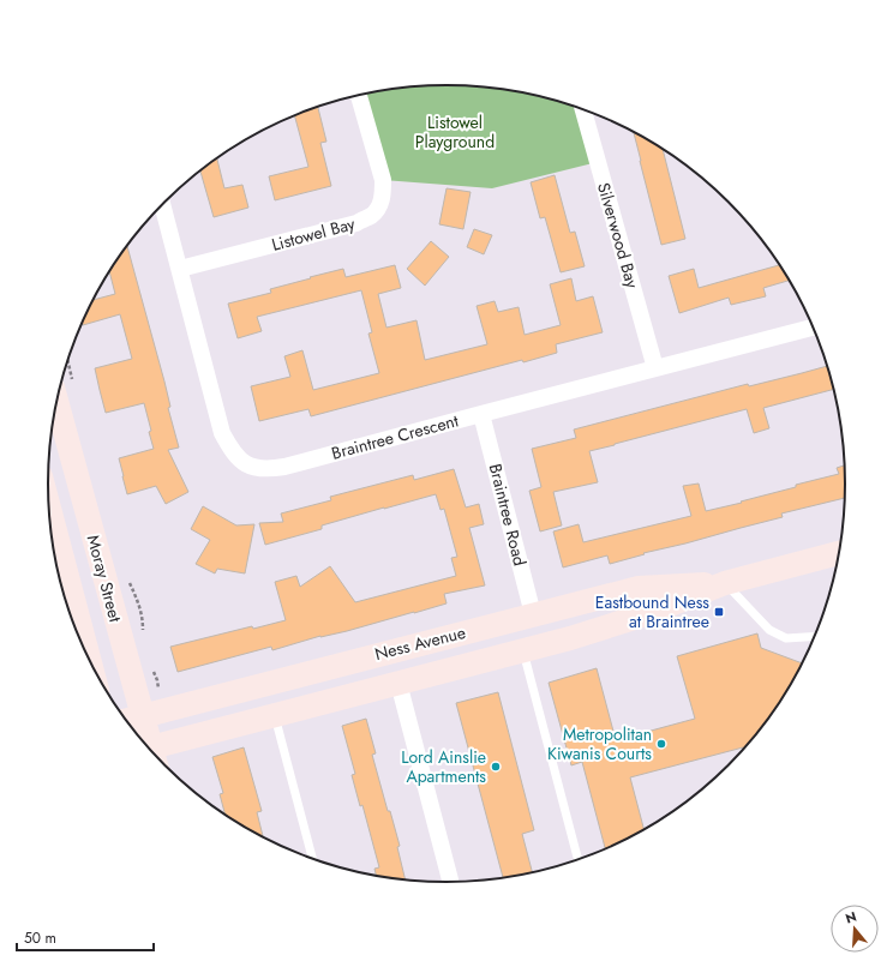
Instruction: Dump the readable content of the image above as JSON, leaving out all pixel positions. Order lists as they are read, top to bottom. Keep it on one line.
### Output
{"streets":{"main road":["Moray Street","Ness Avenue"],"street":["Listowel Bay","Silverwood Bay","Braintree Crescent","Braintree Road"]},"crossings":[["Listowel Bay","Braintree Crescent"],["Silverwood Bay","Braintree Crescent"],["Braintree Crescent","Braintree Road"],["Braintree Road","Ness Avenue"],["Moray Street","Ness Avenue"]],"parks":["Listowel Playground"],"places":{"transit":["Eastbound Ness at Braintree"],"other":["Metropolitan Kiwanis Courts","Lord Ainslie Apartments"]},"scale_bar":"50 m","north":"top"}
